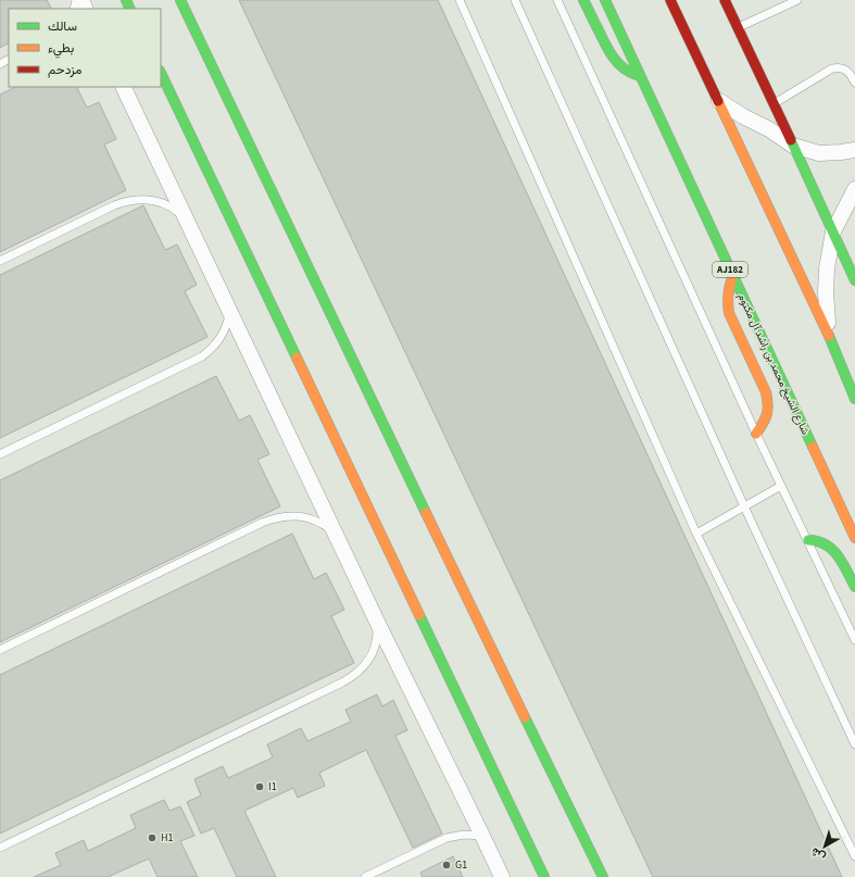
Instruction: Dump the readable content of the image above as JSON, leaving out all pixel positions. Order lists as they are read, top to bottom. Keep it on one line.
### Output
{"streets":{"main road":["AJ182","شارع الشيخ محمد بن راشد آل مكتوم"]},"places":["I1","H1","G1"],"legend":["سالك","بطيء","مزدحم"],"north":"bottom left"}
